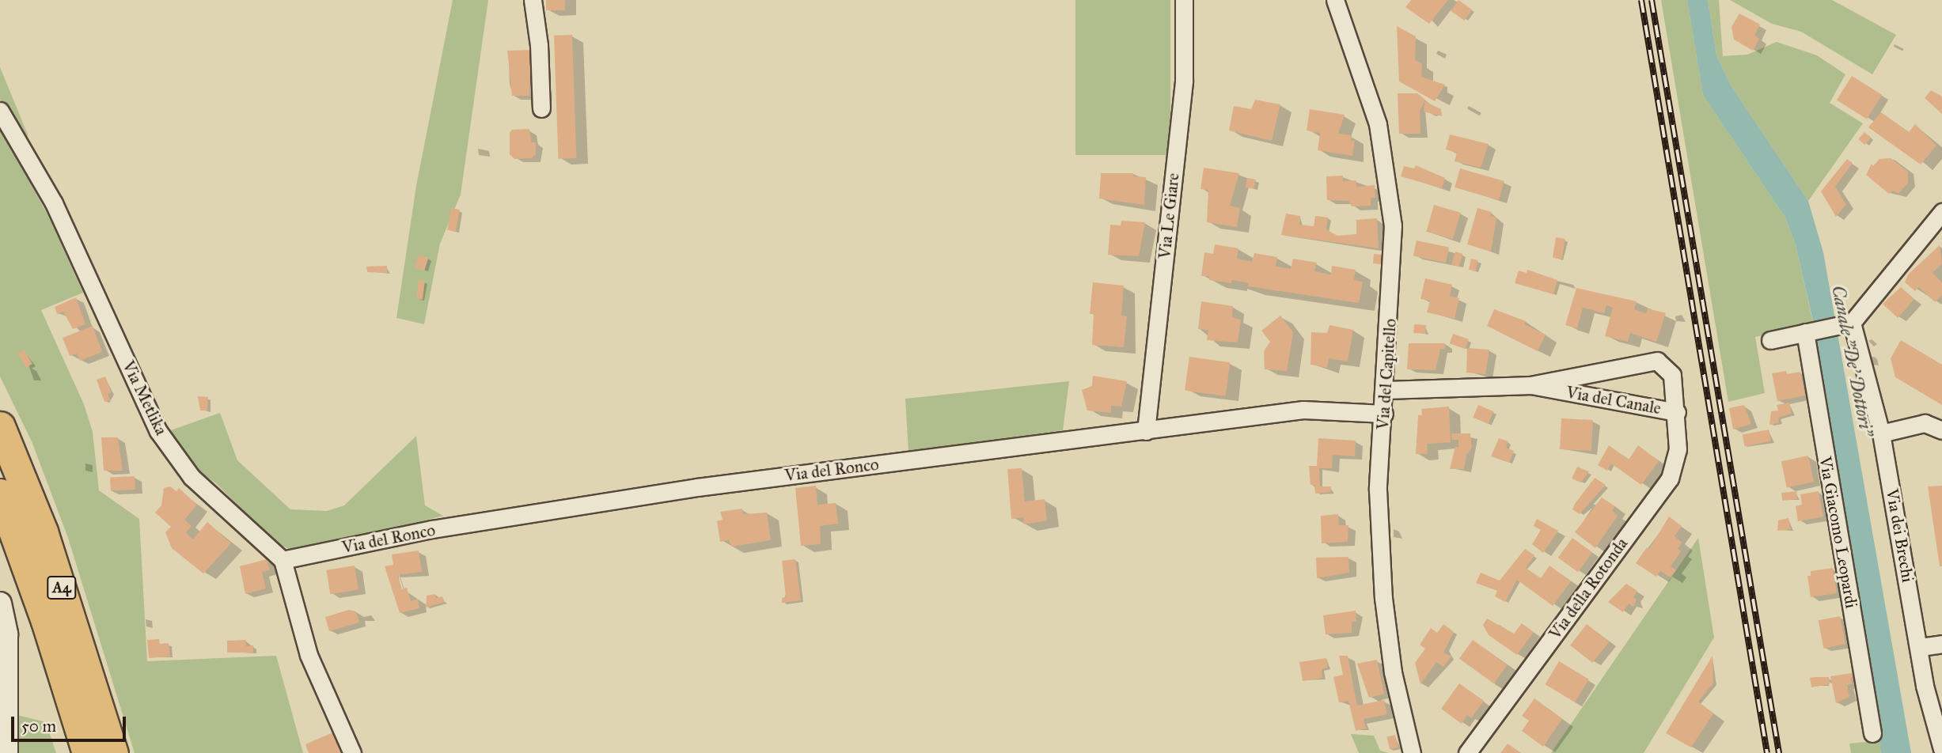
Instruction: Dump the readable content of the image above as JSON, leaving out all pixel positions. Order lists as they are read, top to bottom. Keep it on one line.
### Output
{"streets":{"highway":["A4"],"street":["Via Le Giare","Via del Capitello","Via Metlika","Via del Canale","Via del Ronco","Via Giacomo Leopardi","Via dei Brechi","Via della Rotonda"]},"crossings":[["Via Le Giare","Via del Ronco"],["Via del Capitello","Via del Canale"],["Via del Capitello","Via del Ronco"],["Via Metlika","Via del Ronco"],["Via del Canale","Via della Rotonda"]],"water":["Canale \"De' Dottori\""],"scale_bar":"50 m"}
